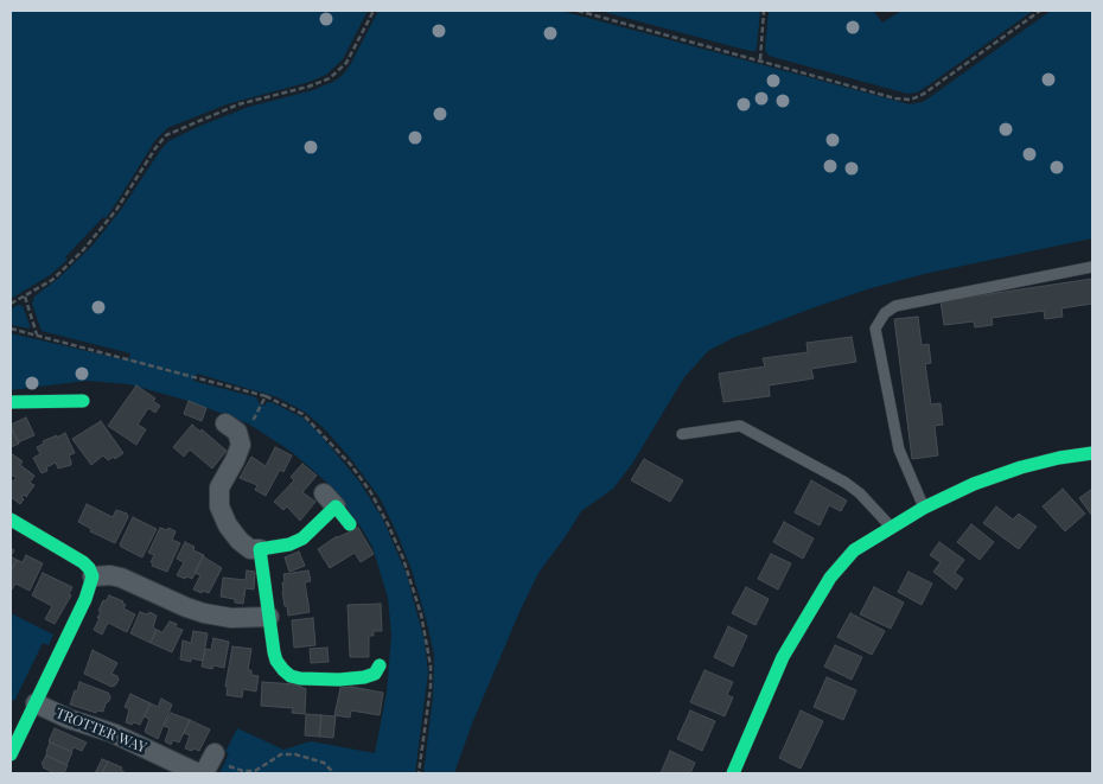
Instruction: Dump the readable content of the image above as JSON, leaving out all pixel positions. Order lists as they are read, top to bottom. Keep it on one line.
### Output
{"streets":{"street":["TROTTER WAY"]}}
